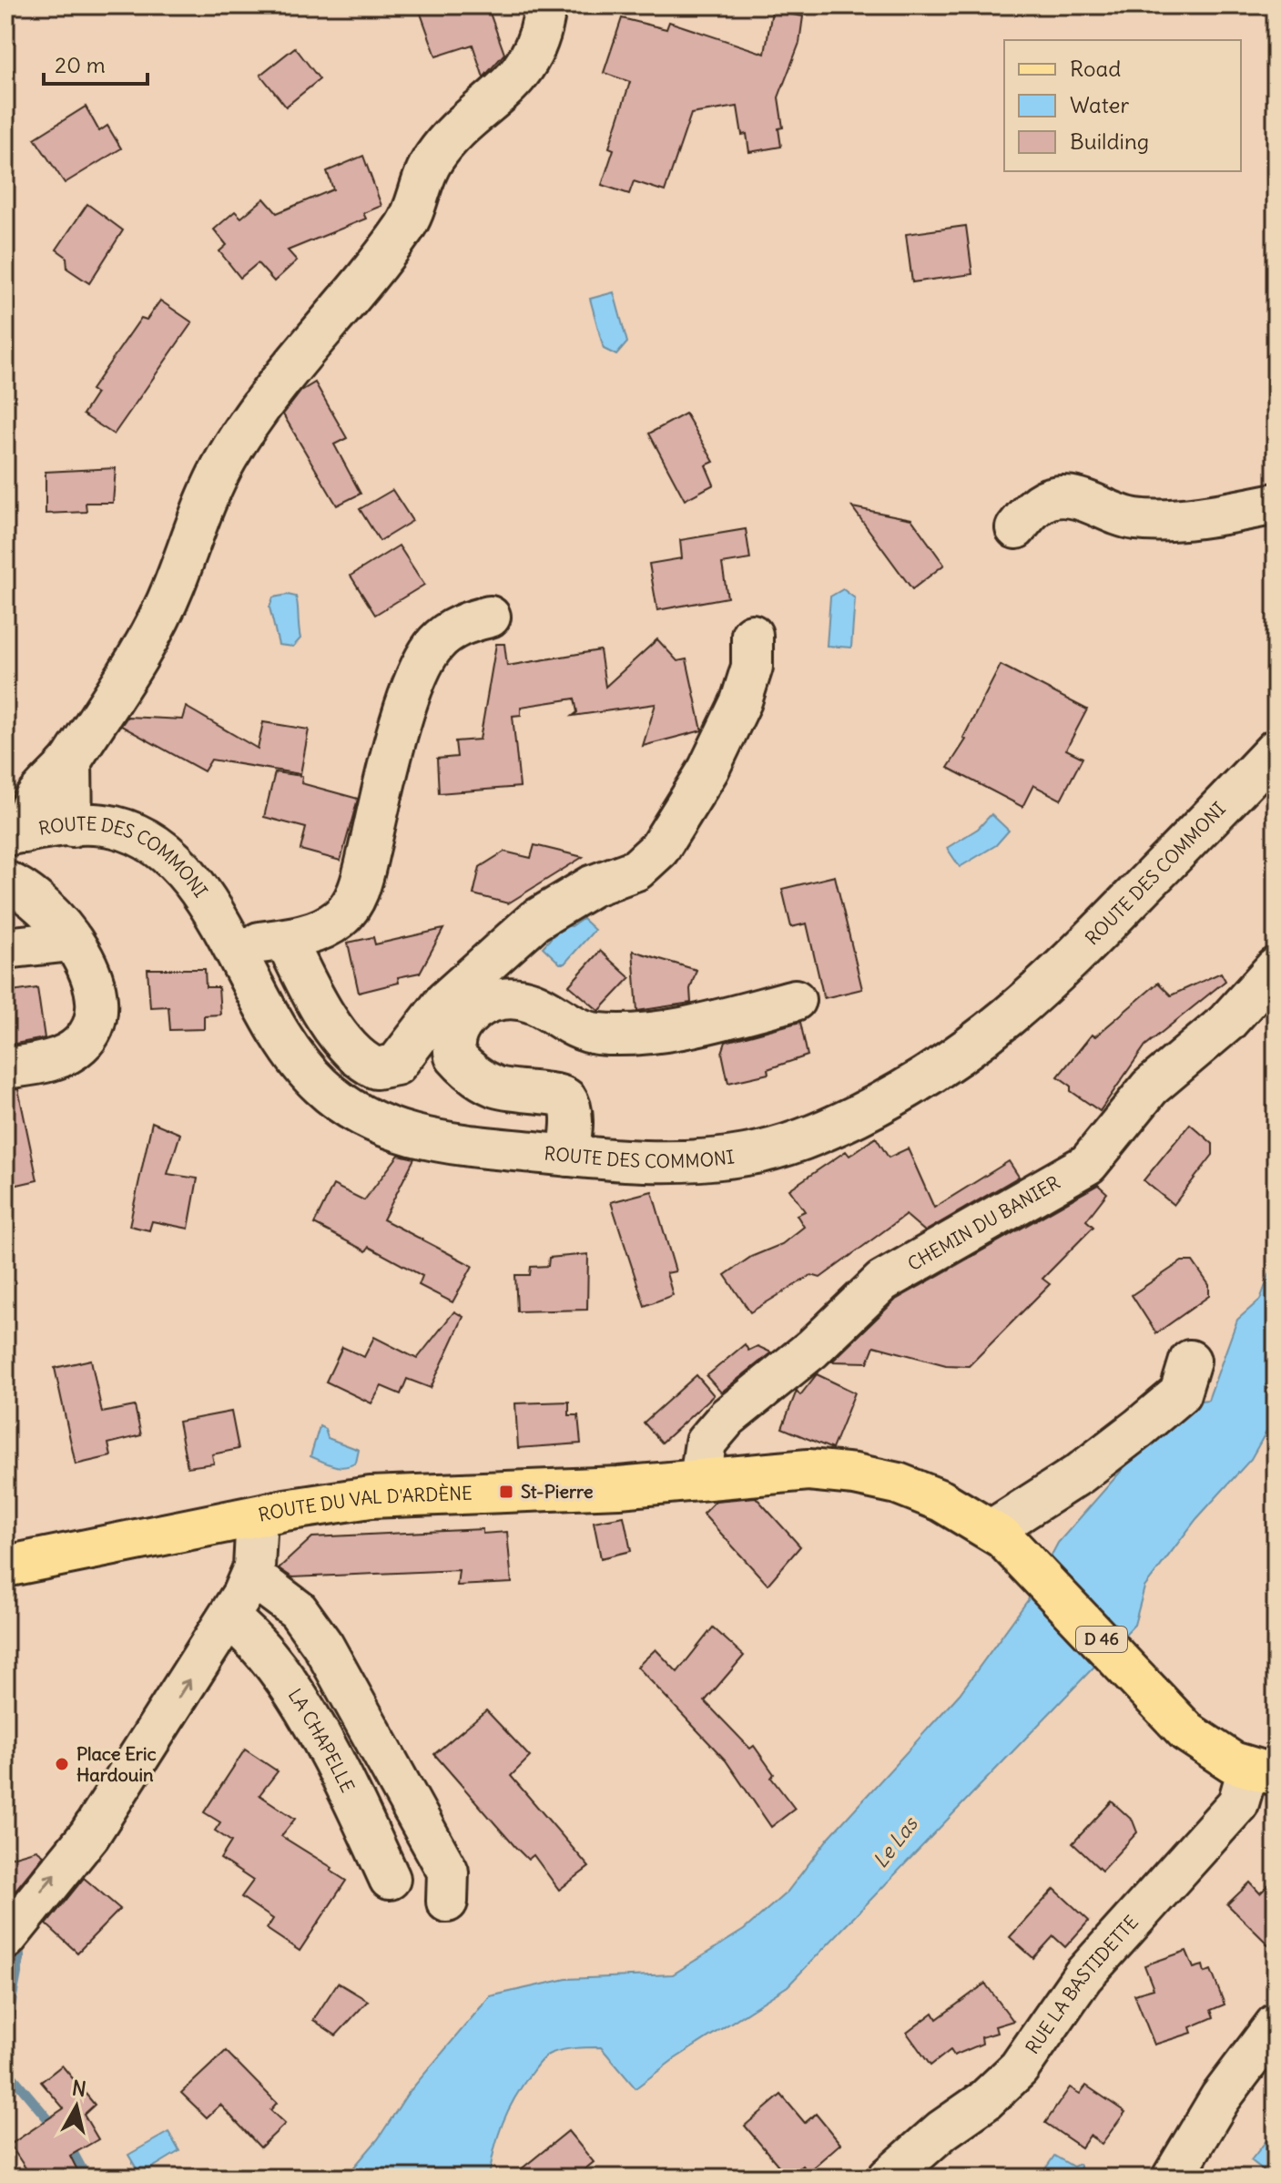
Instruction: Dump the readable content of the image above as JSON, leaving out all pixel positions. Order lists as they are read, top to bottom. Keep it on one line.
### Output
{"streets":{"main road":["ROUTE DU VAL D'ARDÈNE","D 46"],"street":["ROUTE DES COMMONI","CHEMIN DU BANIER","LA CHAPELLE","RUE LA BASTIDETTE"]},"crossings":[["CHEMIN DU BANIER","ROUTE DU VAL D'ARDÈNE"],["ROUTE DU VAL D'ARDÈNE","D 46"],["D 46","RUE LA BASTIDETTE"]],"water":["Le Las"],"places":{"transit":["St-Pierre"],"other":["Place Eric Hardouin"]},"legend":["Road","Water","Building"],"scale_bar":"20 m","north":"top"}
